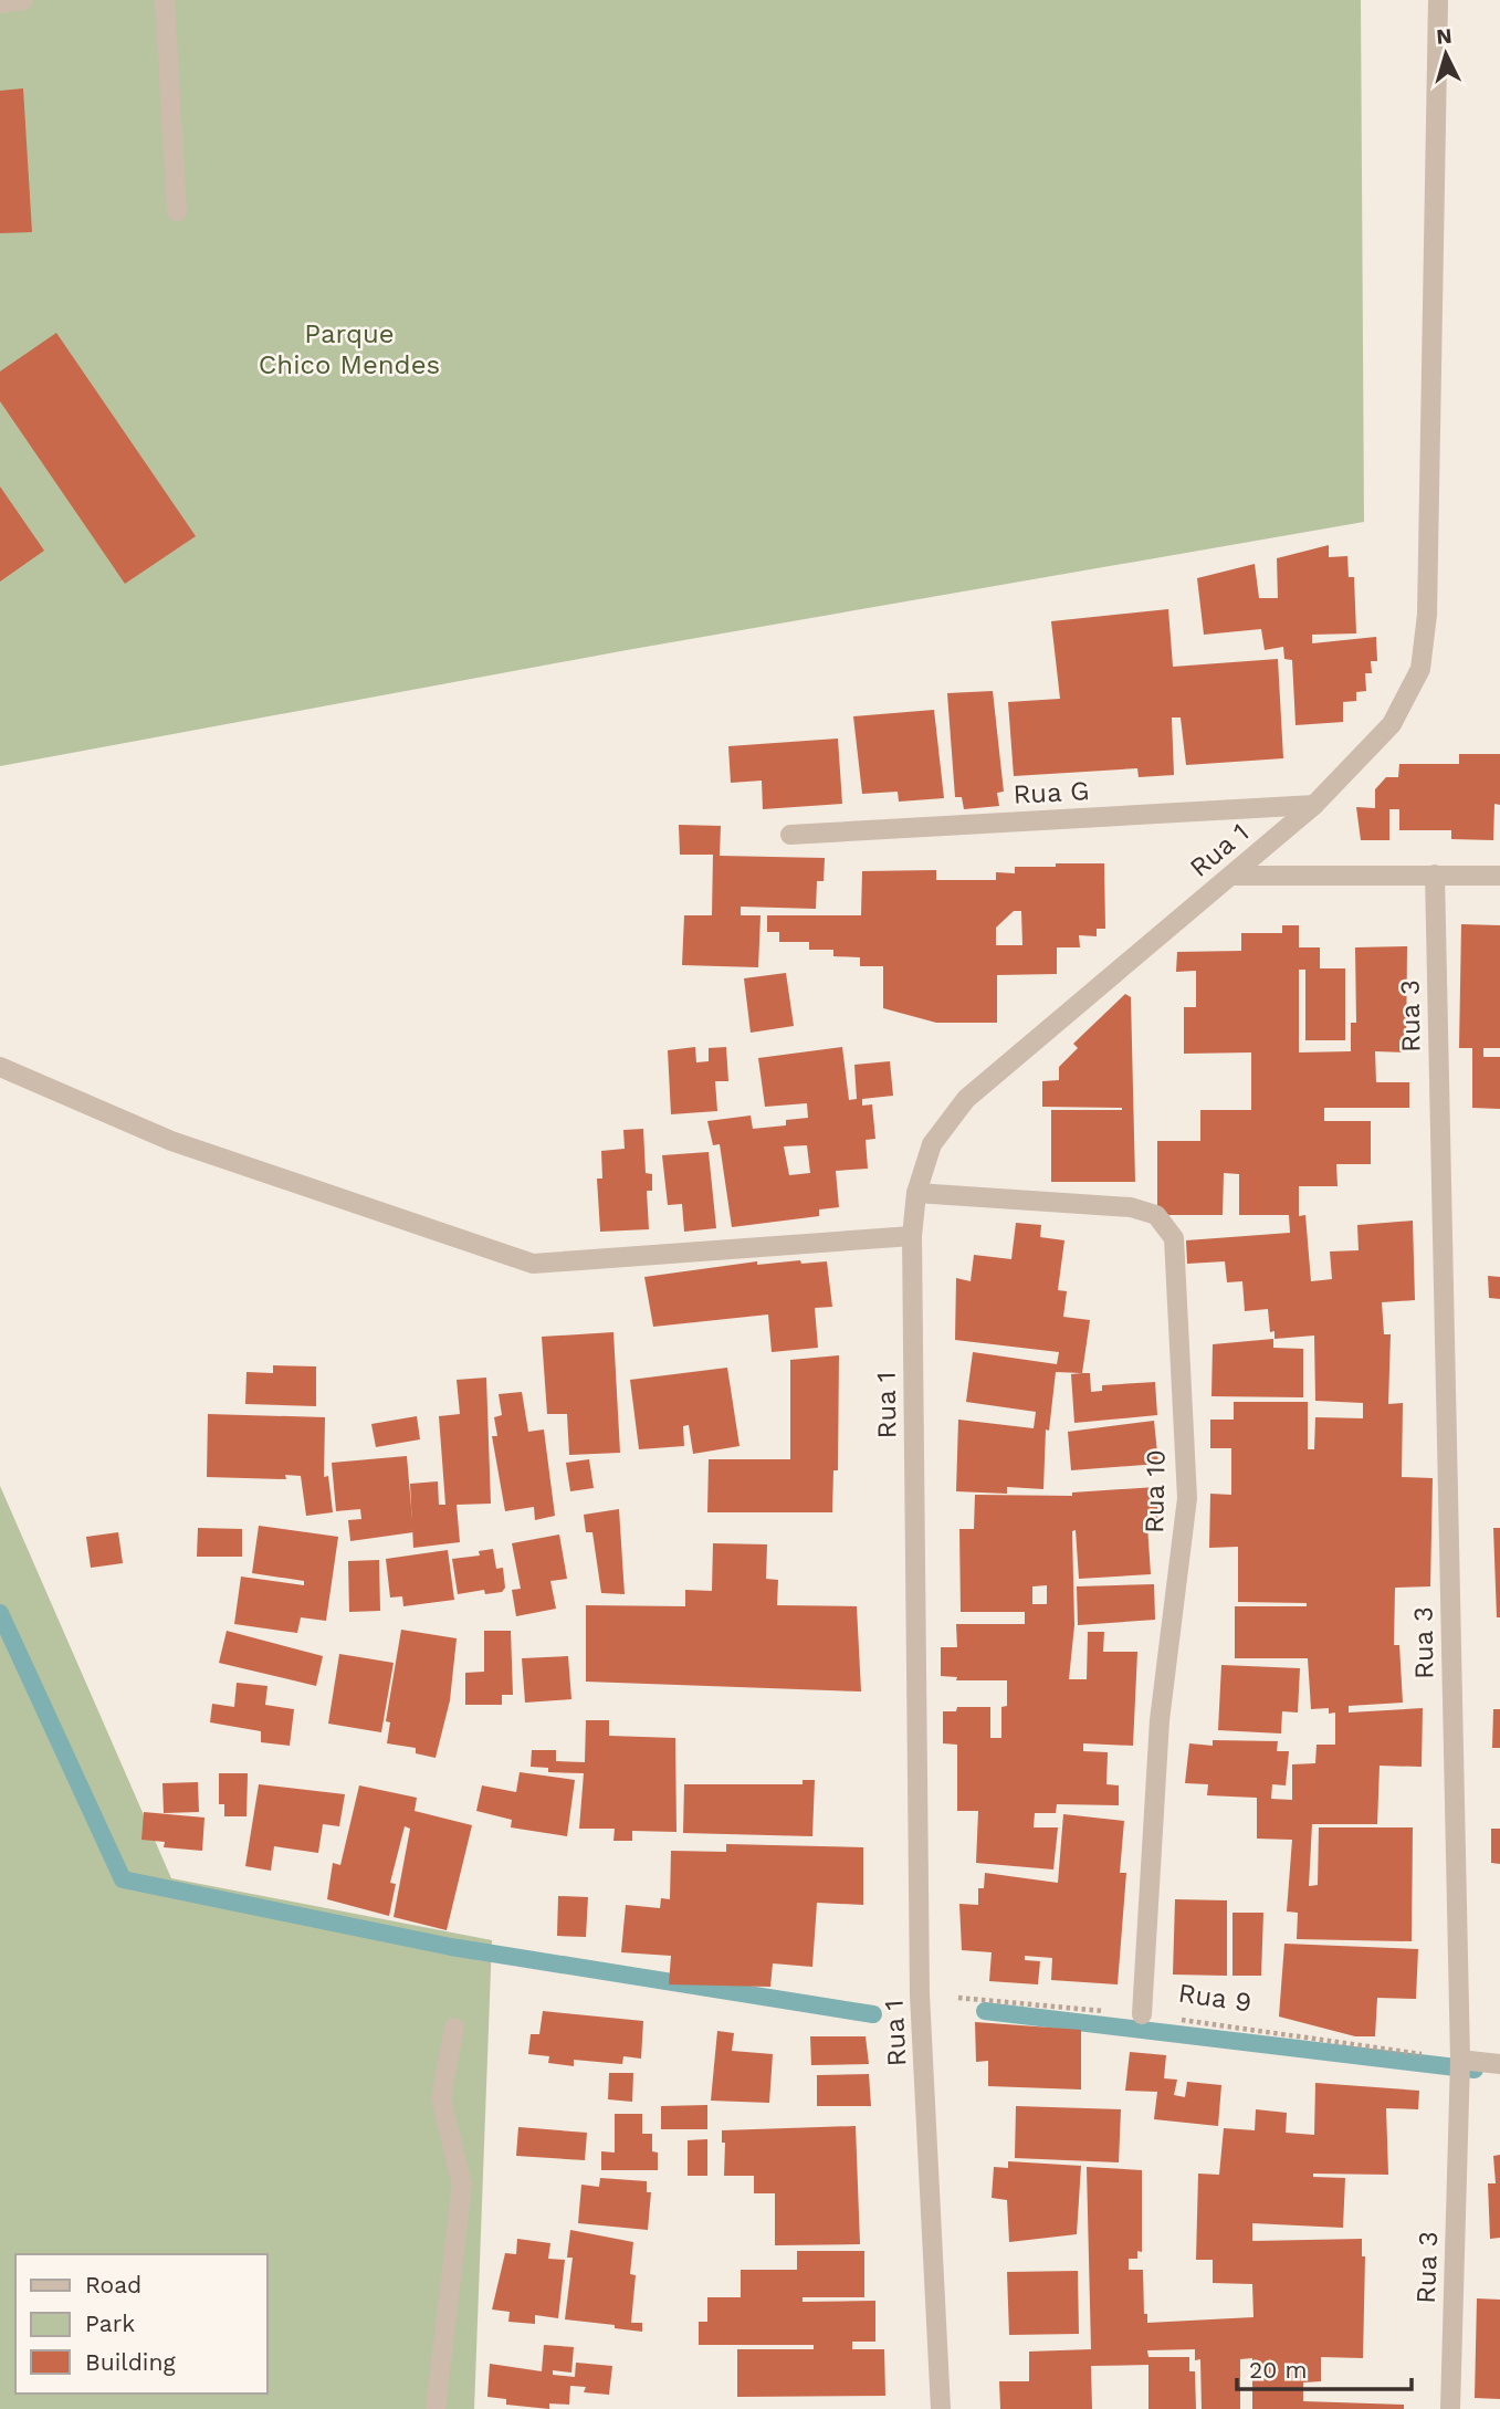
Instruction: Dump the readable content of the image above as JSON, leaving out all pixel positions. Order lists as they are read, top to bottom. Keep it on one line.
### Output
{"streets":{"street":["Rua G","Rua 1","Rua 3","Rua 10"],"path":["Rua 9"]},"crossings":[["Rua G","Rua 1"],["Rua 1","Rua 10"],["Rua 1","Rua 9"],["Rua 3","Rua 9"],["Rua 10","Rua 9"]],"parks":["Parque Chico Mendes"],"legend":["Road","Park","Building"],"scale_bar":"20 m","north":"top"}
